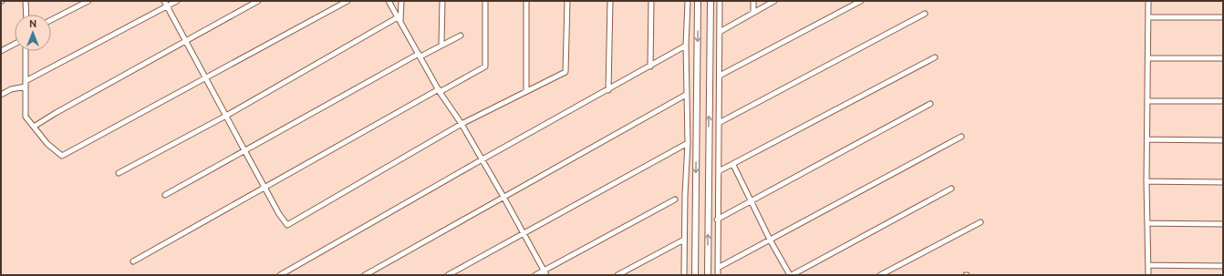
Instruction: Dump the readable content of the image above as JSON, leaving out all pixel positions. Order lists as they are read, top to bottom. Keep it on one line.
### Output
{"north":"top"}
